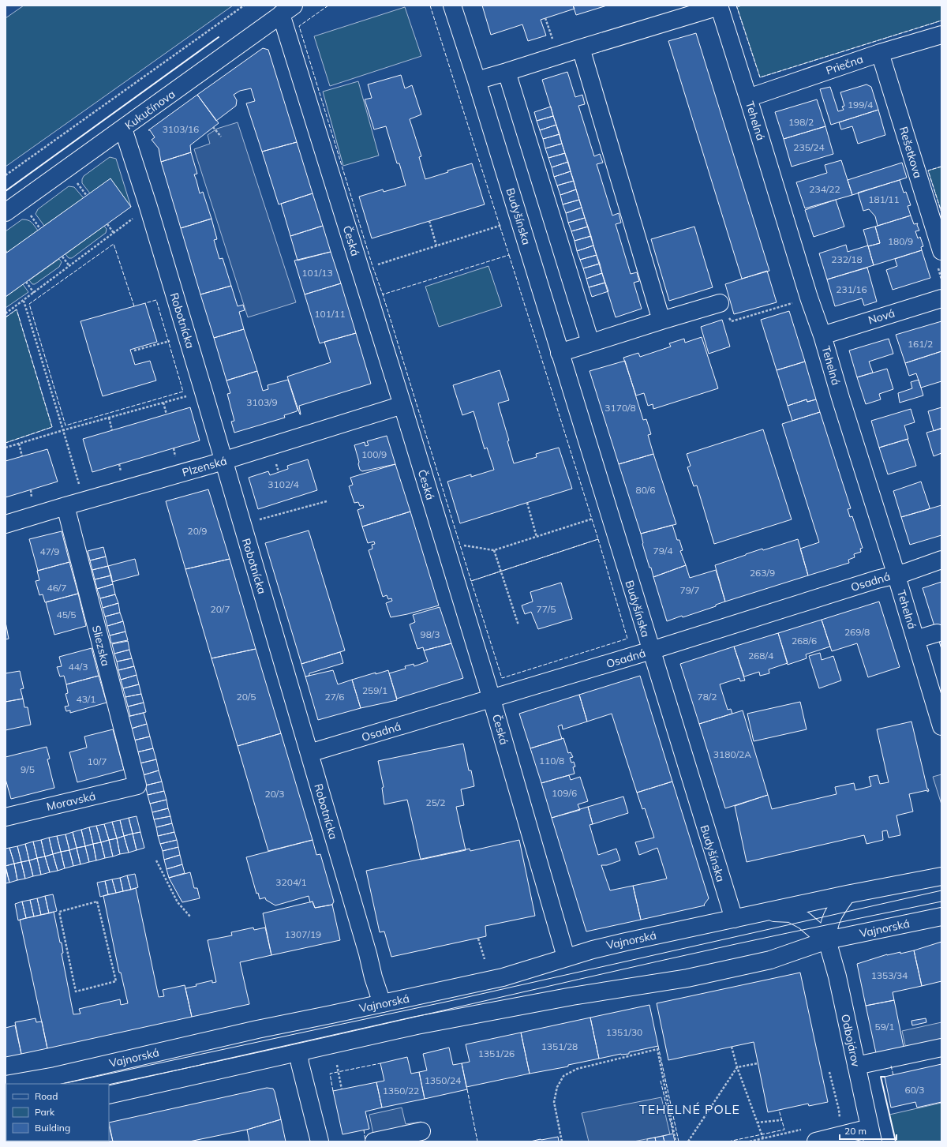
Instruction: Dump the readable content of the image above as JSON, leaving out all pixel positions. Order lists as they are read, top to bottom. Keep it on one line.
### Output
{"streets":{"street":["Priečna","Kukučínova","Tehelná","Rešetkova","Budyšínska","Česká","Nová","Robotnícka","Plzenská","Osadná","Sliezska","Moravská","Vajnorská","Odbojárov"]},"crossings":[["Priečna","Tehelná"],["Priečna","Rešetkova"],["Kukučínova","Česká"],["Kukučínova","Robotnícka"],["Tehelná","Nová"],["Tehelná","Osadná"],["Budyšínska","Osadná"],["Budyšínska","Vajnorská"],["Česká","Plzenská"],["Česká","Osadná"],["Česká","Vajnorská"],["Robotnícka","Plzenská"],["Robotnícka","Osadná"],["Robotnícka","Vajnorská"],["Plzenská","Sliezska"],["Sliezska","Moravská"],["Vajnorská","Odbojárov"]],"districts":["TEHELNÉ POLE"],"house_numbers":["199/4","198/2","3103/16","235/24","234/22","181/11","180/9","232/18","101/13","231/16","101/11","161/2","3103/9","3170/8","100/9","3102/4","80/6","20/9","79/4","47/9","263/9","46/7","79/7","20/7","77/5","45/5","269/8","98/3","268/6","268/4","44/3","259/1","20/5","27/6","78/2","43/1","3180/2A","110/8","10/7","9/5","109/6","20/3","25/2","3204/1","1307/19","1353/34","59/1","1351/30","1351/28","1351/26","1350/24","60/3","1350/22"],"legend":["Road","Park","Building"],"scale_bar":"20 m"}
